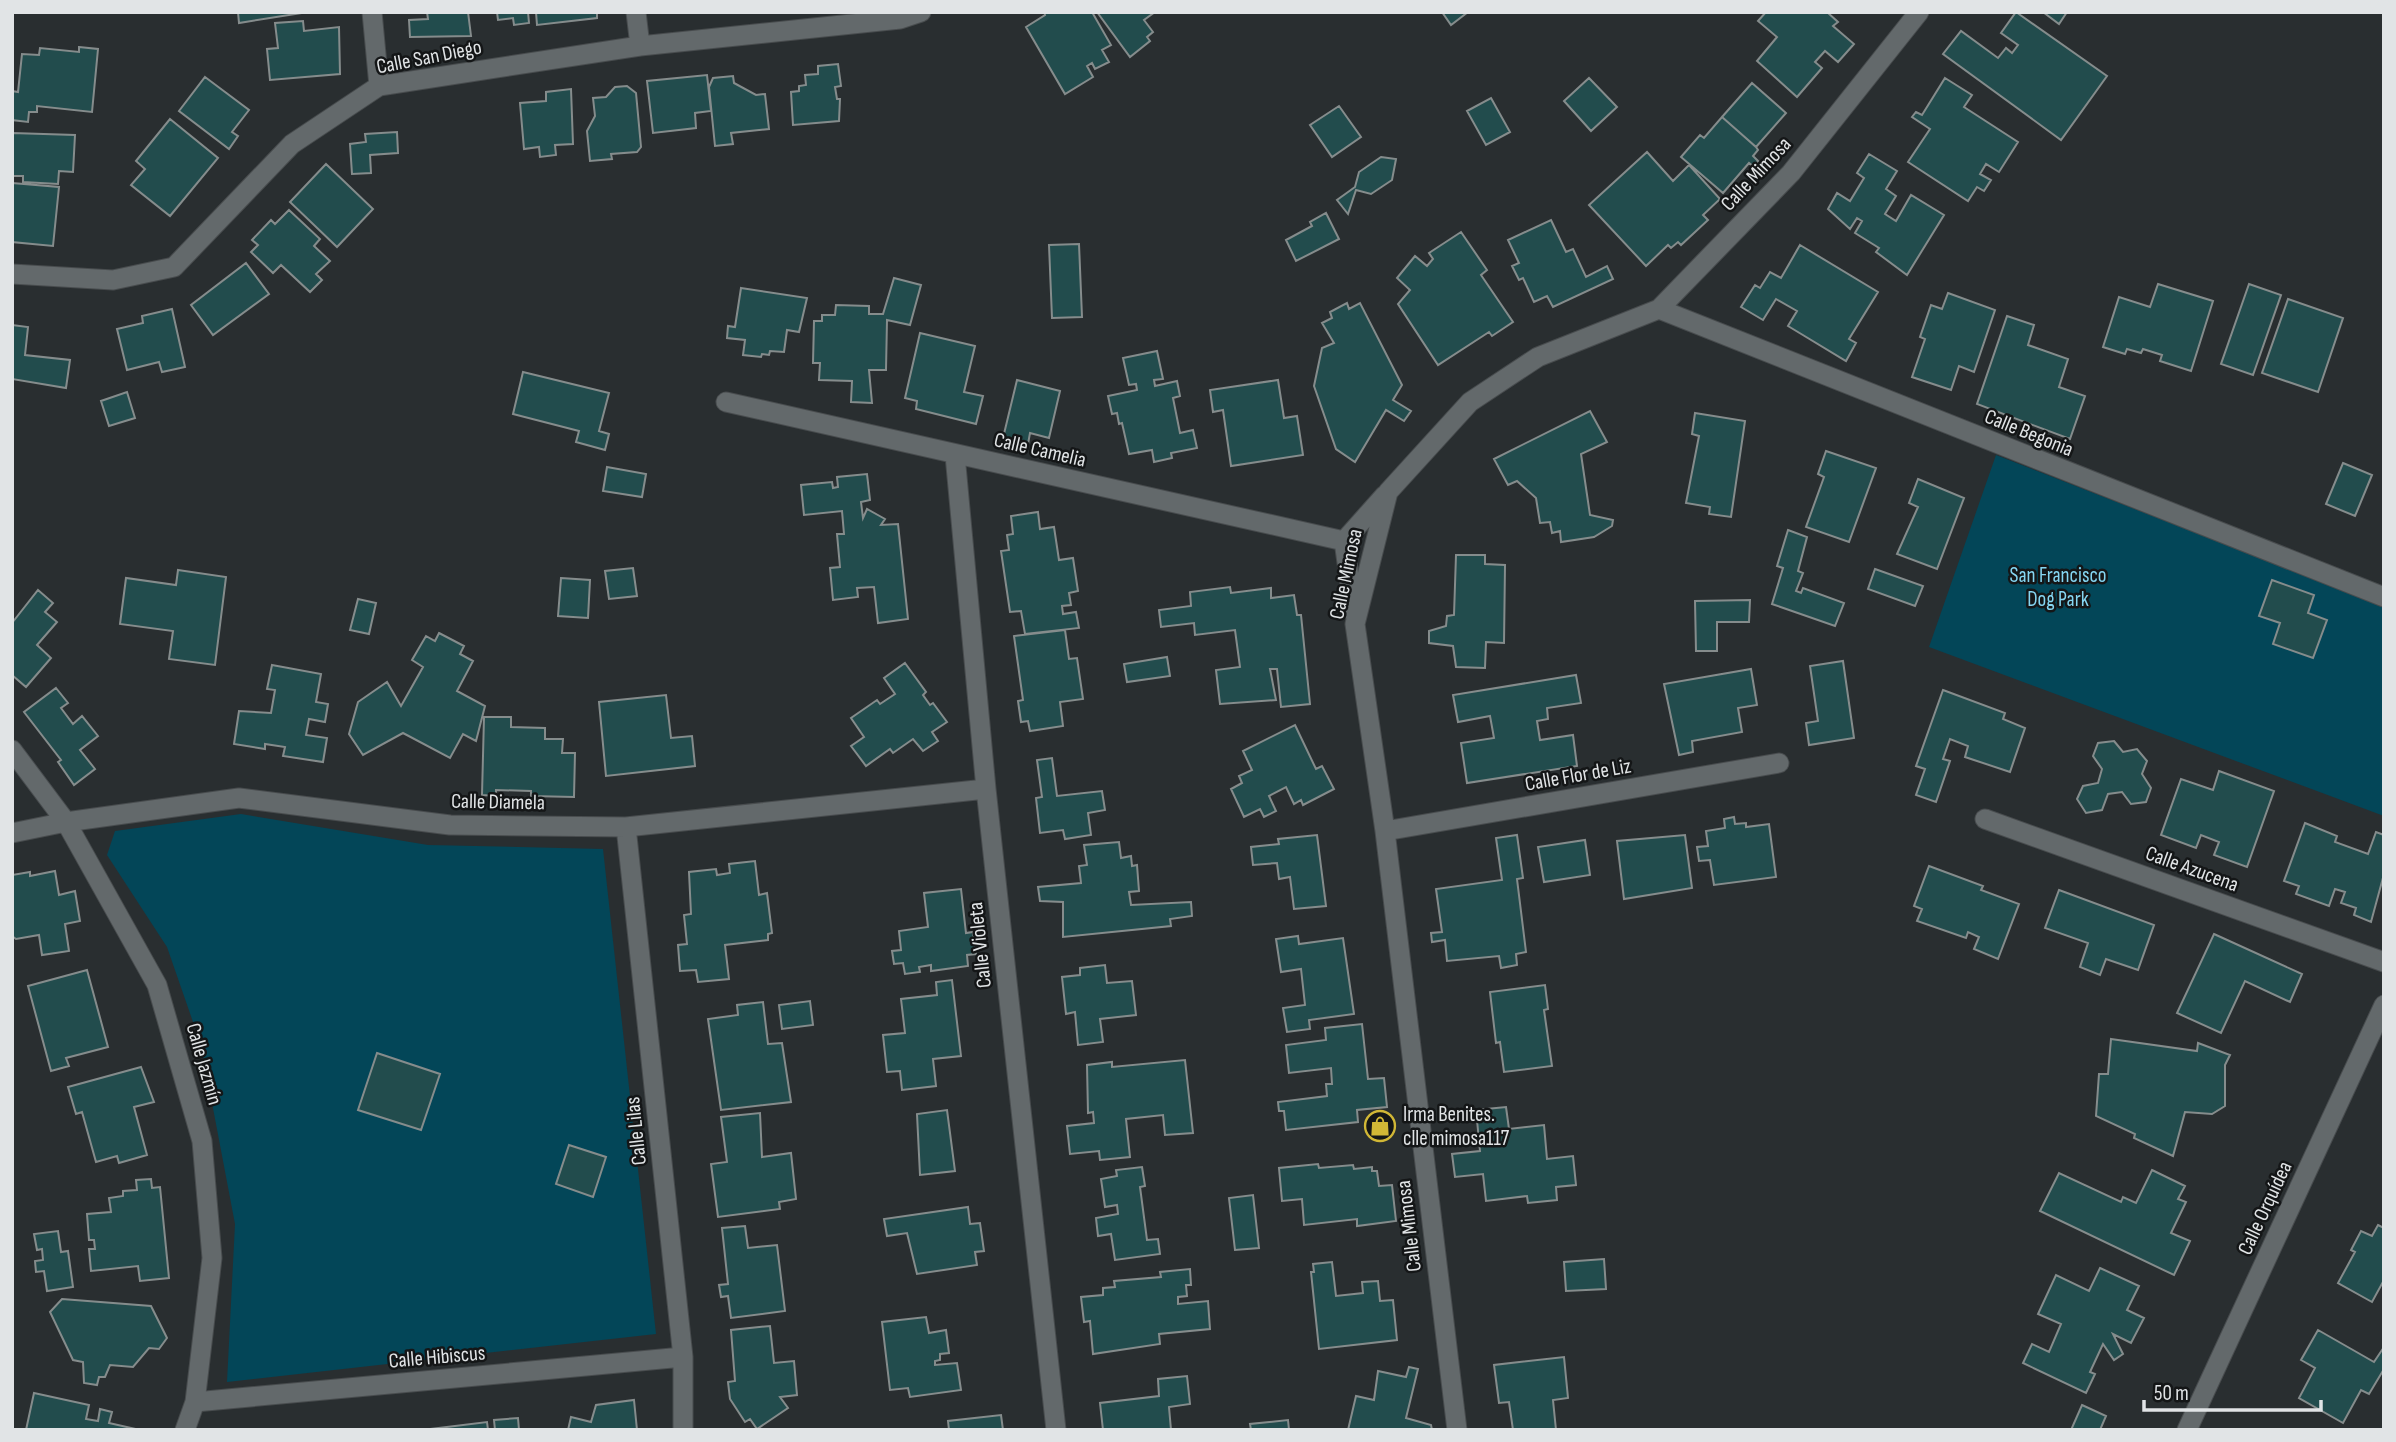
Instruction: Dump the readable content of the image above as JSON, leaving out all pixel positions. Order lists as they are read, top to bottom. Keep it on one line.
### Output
{"streets":{"street":["Calle San Diego","Calle Mimosa","Calle Begonia","Calle Camelia","Calle Flor de Liz","Calle Diamela","Calle Azucena","Calle Violeta","Calle Jazmín","Calle Lilas","Calle Orquídea","Calle Hibiscus"]},"crossings":[["Calle Mimosa","Calle Begonia"],["Calle Mimosa","Calle Flor de Liz"],["Calle Camelia","Calle Violeta"],["Calle Diamela","Calle Violeta"],["Calle Diamela","Calle Jazmín"],["Calle Diamela","Calle Lilas"],["Calle Jazmín","Calle Hibiscus"],["Calle Lilas","Calle Hibiscus"]],"parks":["San Francisco Dog Park"],"places":{"shop":["Irma Benites. clle mimosa117"]},"scale_bar":"50 m"}
